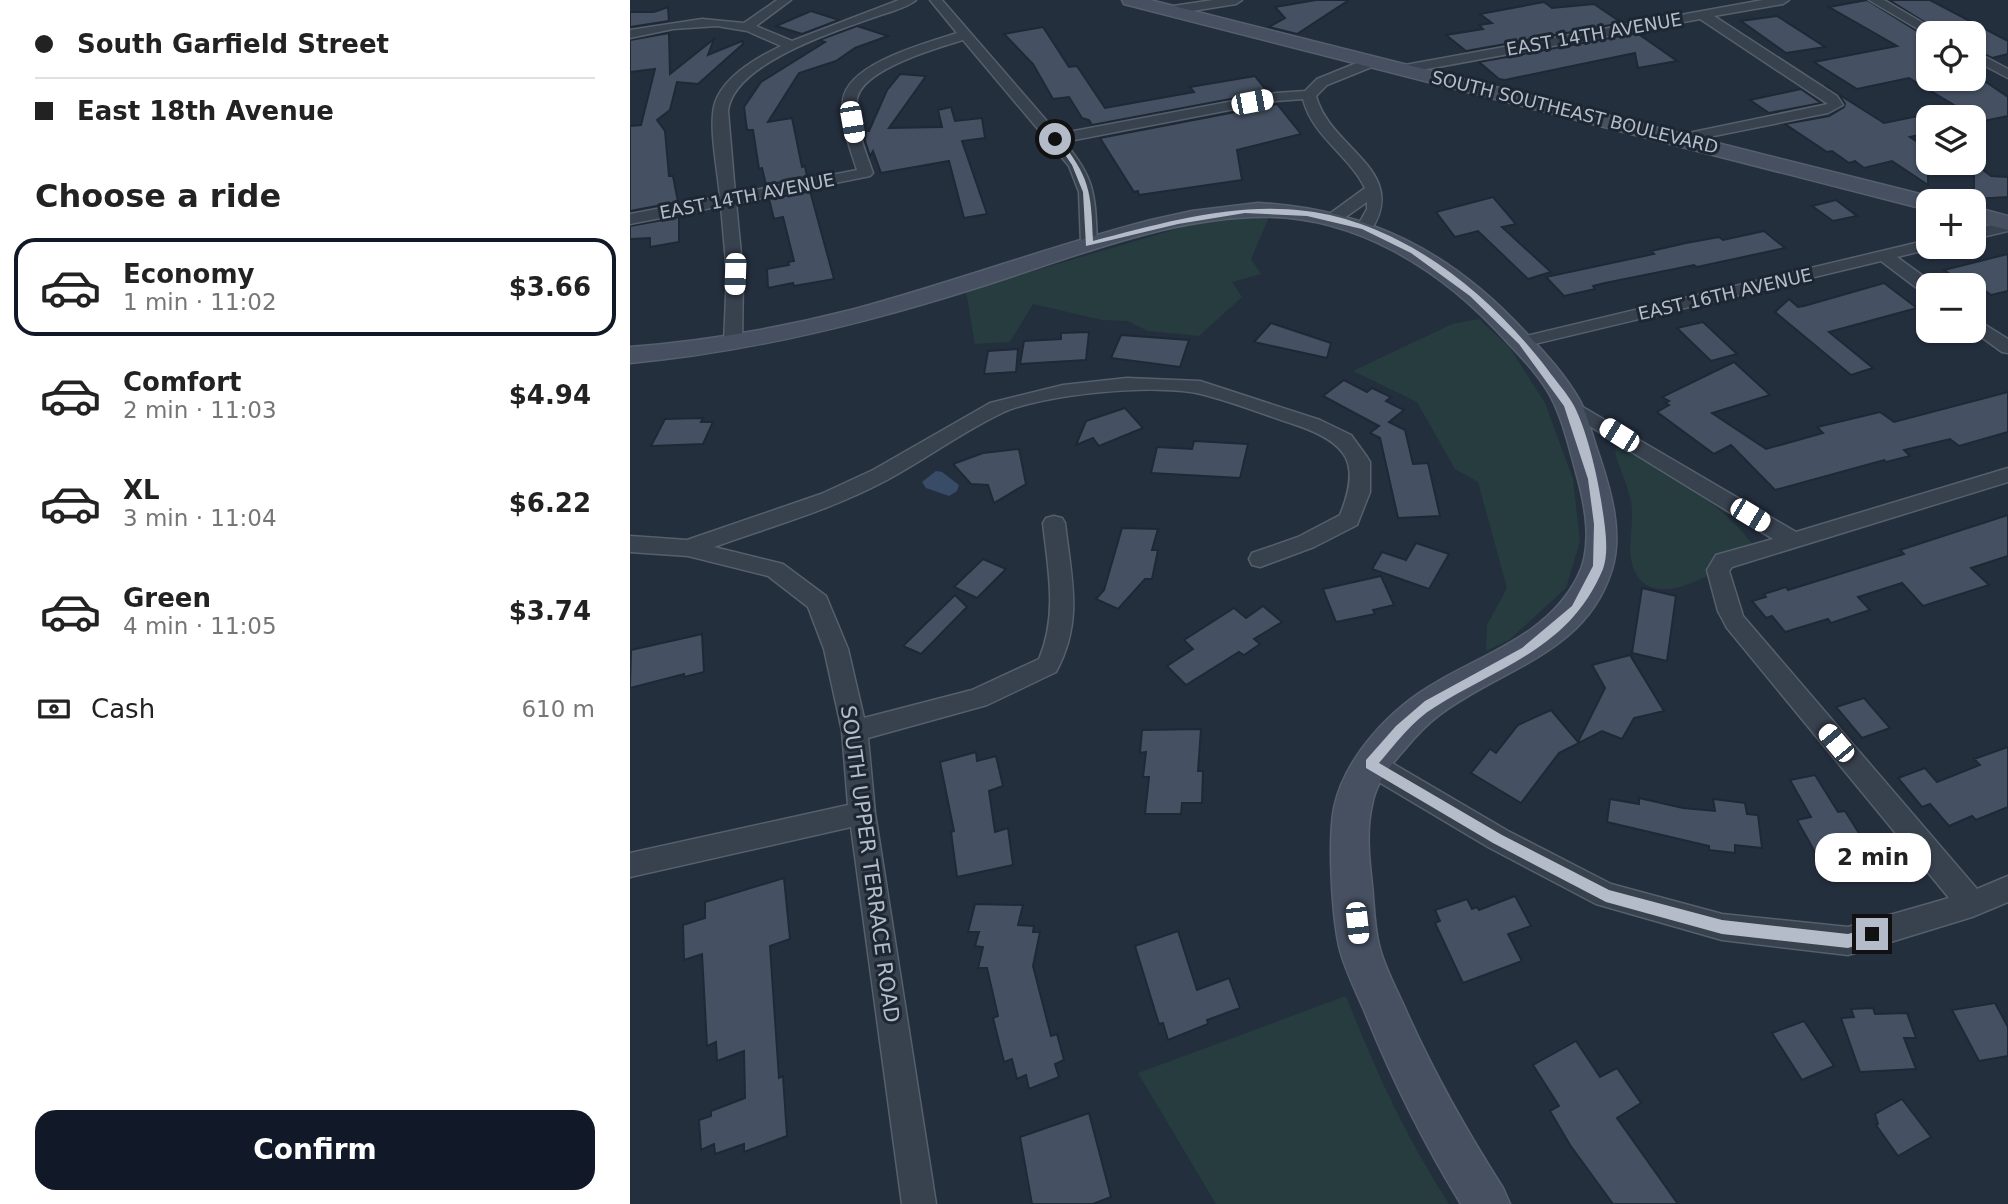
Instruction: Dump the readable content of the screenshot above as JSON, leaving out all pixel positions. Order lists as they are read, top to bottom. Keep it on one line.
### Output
{"streets":{"street":["EAST 14TH AVENUE","SOUTH SOUTHEAST BOULEVARD","EAST 16TH AVENUE","SOUTH UPPER TERRACE ROAD"]},"crossings":[["EAST 14TH AVENUE","SOUTH SOUTHEAST BOULEVARD"]],"page":{"banner":["South Garfield Street","East 18th Avenue"],"map_buttons":["+","−"],"heading":"Choose a ride","list":[{"name":"Economy","note":"1 min · 11:02","value":"$3.66"},{"name":"Comfort","note":"2 min · 11:03","value":"$4.94"},{"name":"XL","note":"3 min · 11:04","value":"$6.22"},{"name":"Green","note":"4 min · 11:05","value":"$3.74"}],"pay":["Cash","610 m"],"bubble":"2 min","buttons":"Confirm"}}
